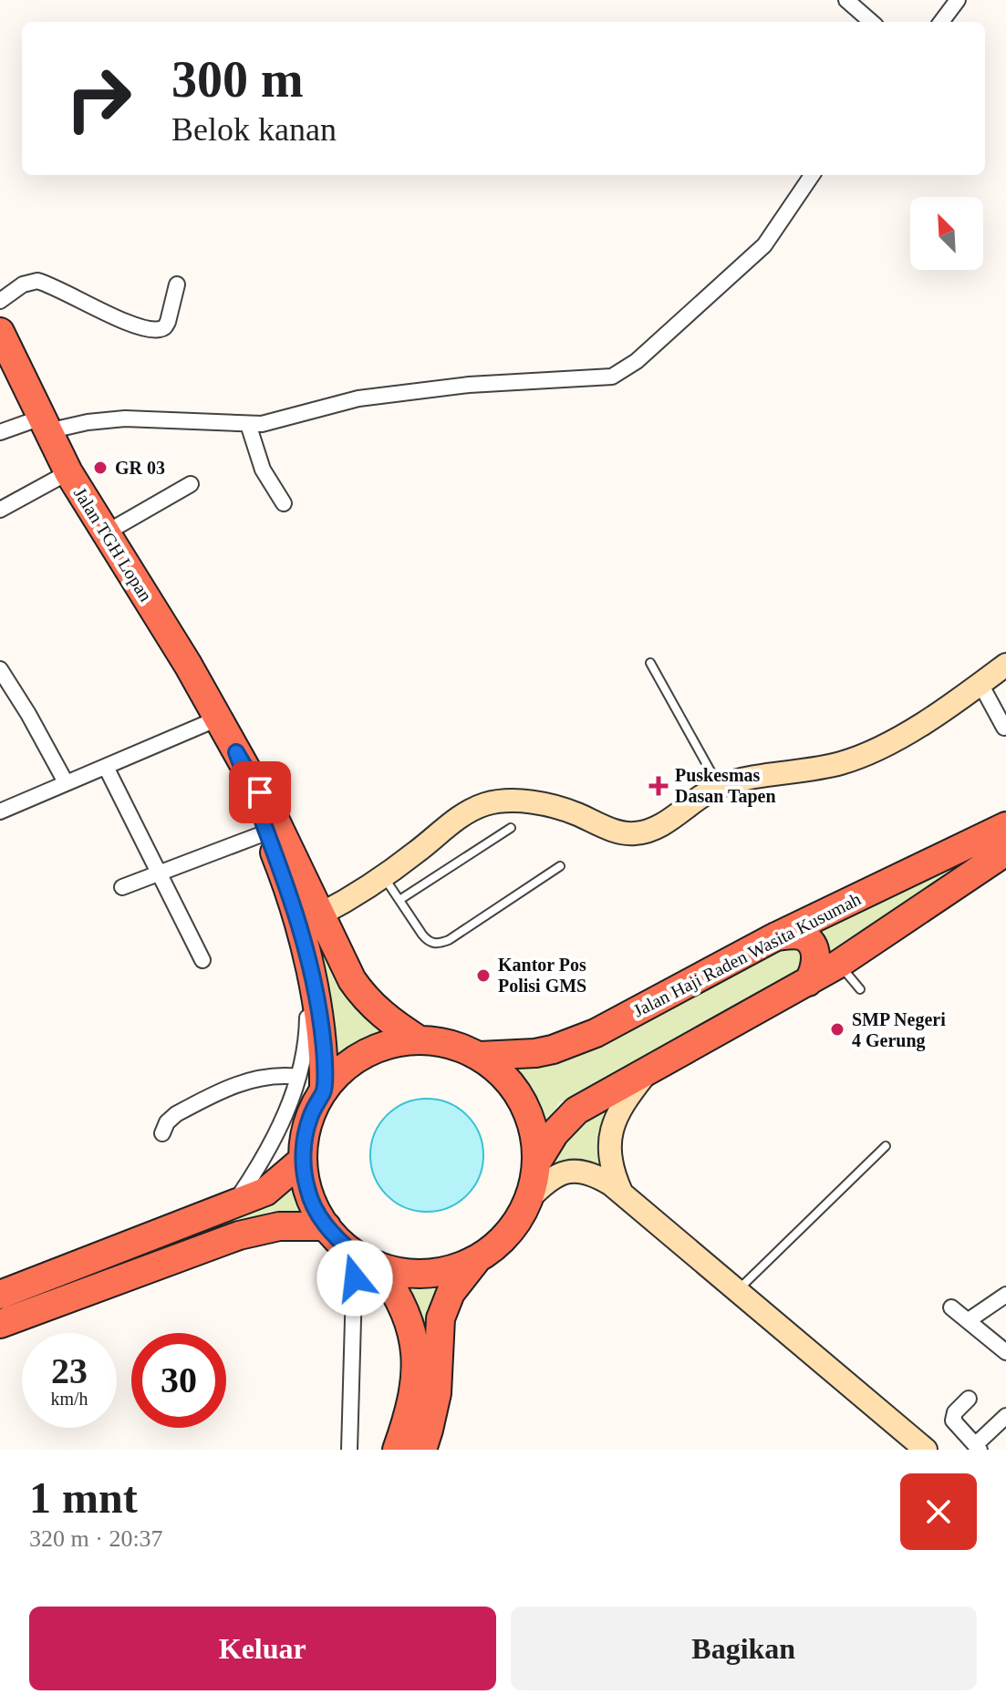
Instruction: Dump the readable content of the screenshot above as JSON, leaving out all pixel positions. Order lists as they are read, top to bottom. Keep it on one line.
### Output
{"streets":{"highway":["Jalan TGH Lopan","Jalan Haji Raden Wasita Kusumah"]},"places":{"other":["GR 03","Kantor Pos Polisi GMS","SMP Negeri 4 Gerung"],"health":["Puskesmas Dasan Tapen"]},"north":"top left","page":{"turn":["300 m","Belok kanan"],"speed":"23 km/h","limit":"30","heading":["1 mnt","320 m · 20:37"],"buttons":["Keluar","Bagikan"]}}
